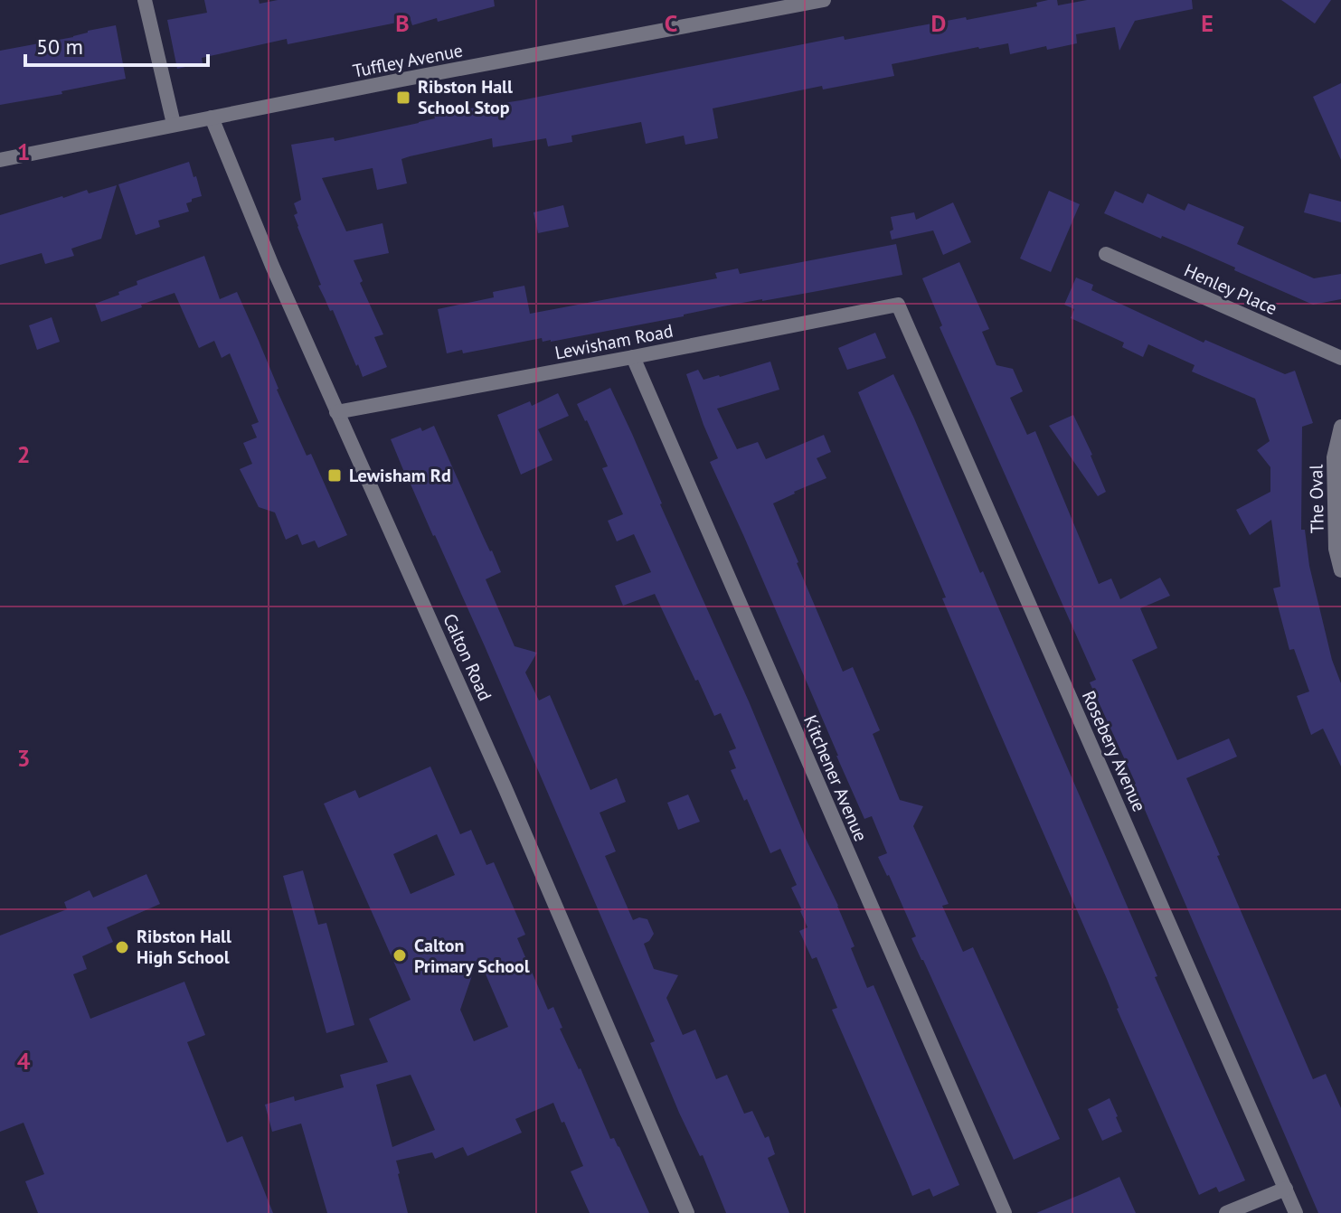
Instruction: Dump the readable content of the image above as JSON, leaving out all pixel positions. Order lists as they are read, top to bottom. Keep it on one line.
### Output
{"streets":{"street":["Tuffley Avenue","Henley Place","Lewisham Road","The Oval","Calton Road","Rosebery Avenue","Kitchener Avenue"]},"crossings":[["Tuffley Avenue","Calton Road"],["Lewisham Road","Calton Road"],["Lewisham Road","Rosebery Avenue"],["Lewisham Road","Kitchener Avenue"]],"places":{"transit":["Ribston Hall School Stop","Lewisham Rd"],"other":["Ribston Hall High School","Calton Primary School"]},"scale_bar":"50 m","grid":{"columns":["B","C","D","E"],"rows":["1","2","3","4"]}}
